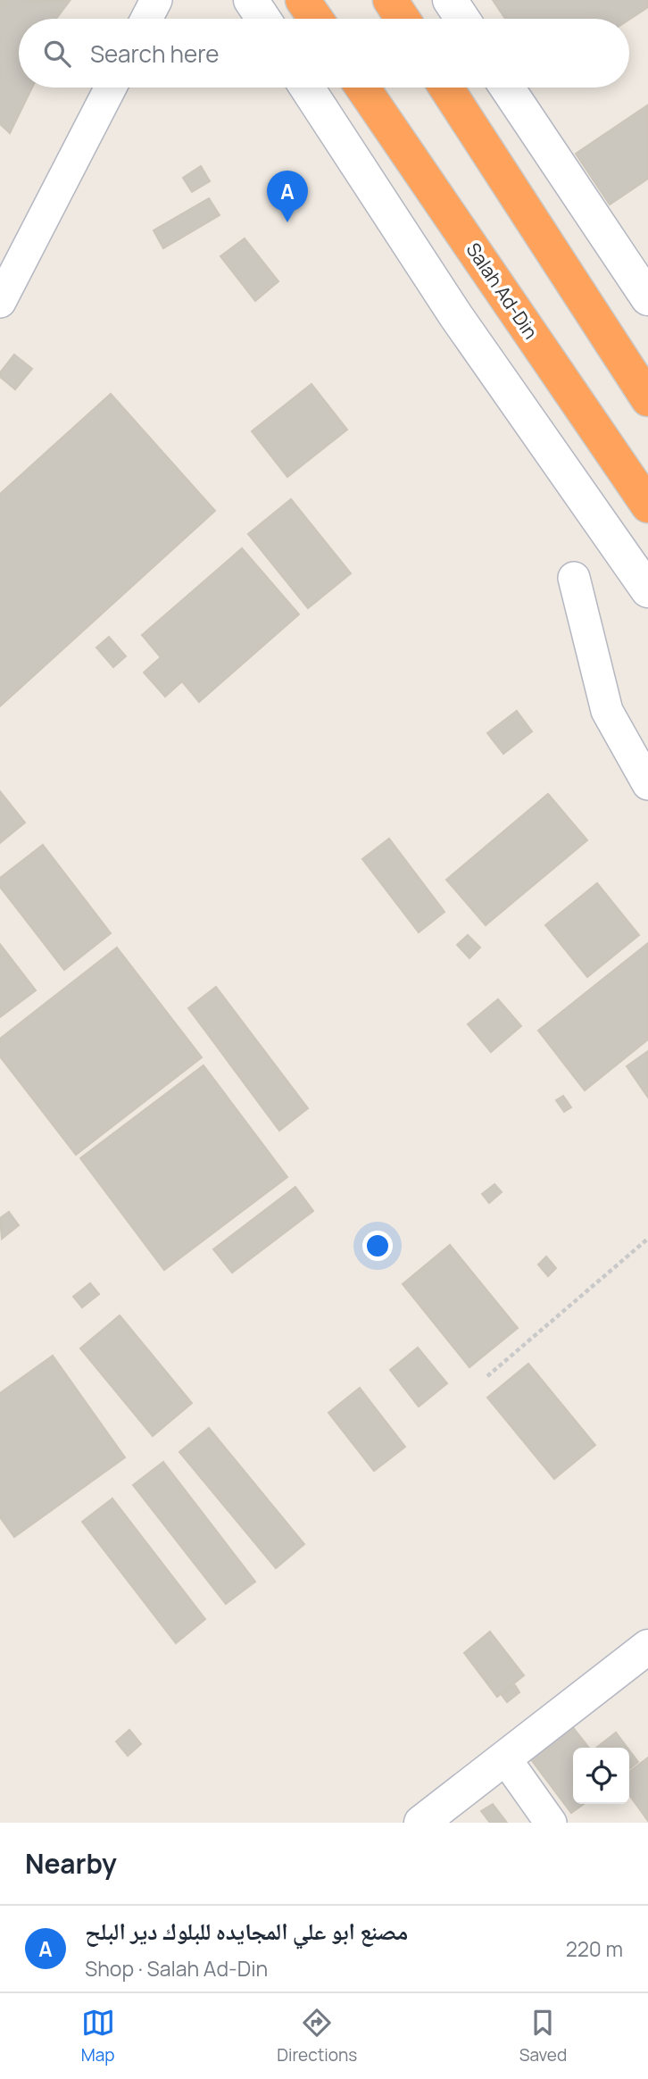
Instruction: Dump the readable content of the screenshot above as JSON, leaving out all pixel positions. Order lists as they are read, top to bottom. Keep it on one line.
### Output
{"streets":{"highway":["Salah Ad-Din"]},"page":{"search":"Search here","pins":"A","heading":"Nearby","list":[{"mark":"A","name":"مصنع ابو علي المجايده للبلوك دير البلح","note":"Shop · Salah Ad-Din","value":"220 m"}],"nav":["Map","Directions","Saved"]}}
